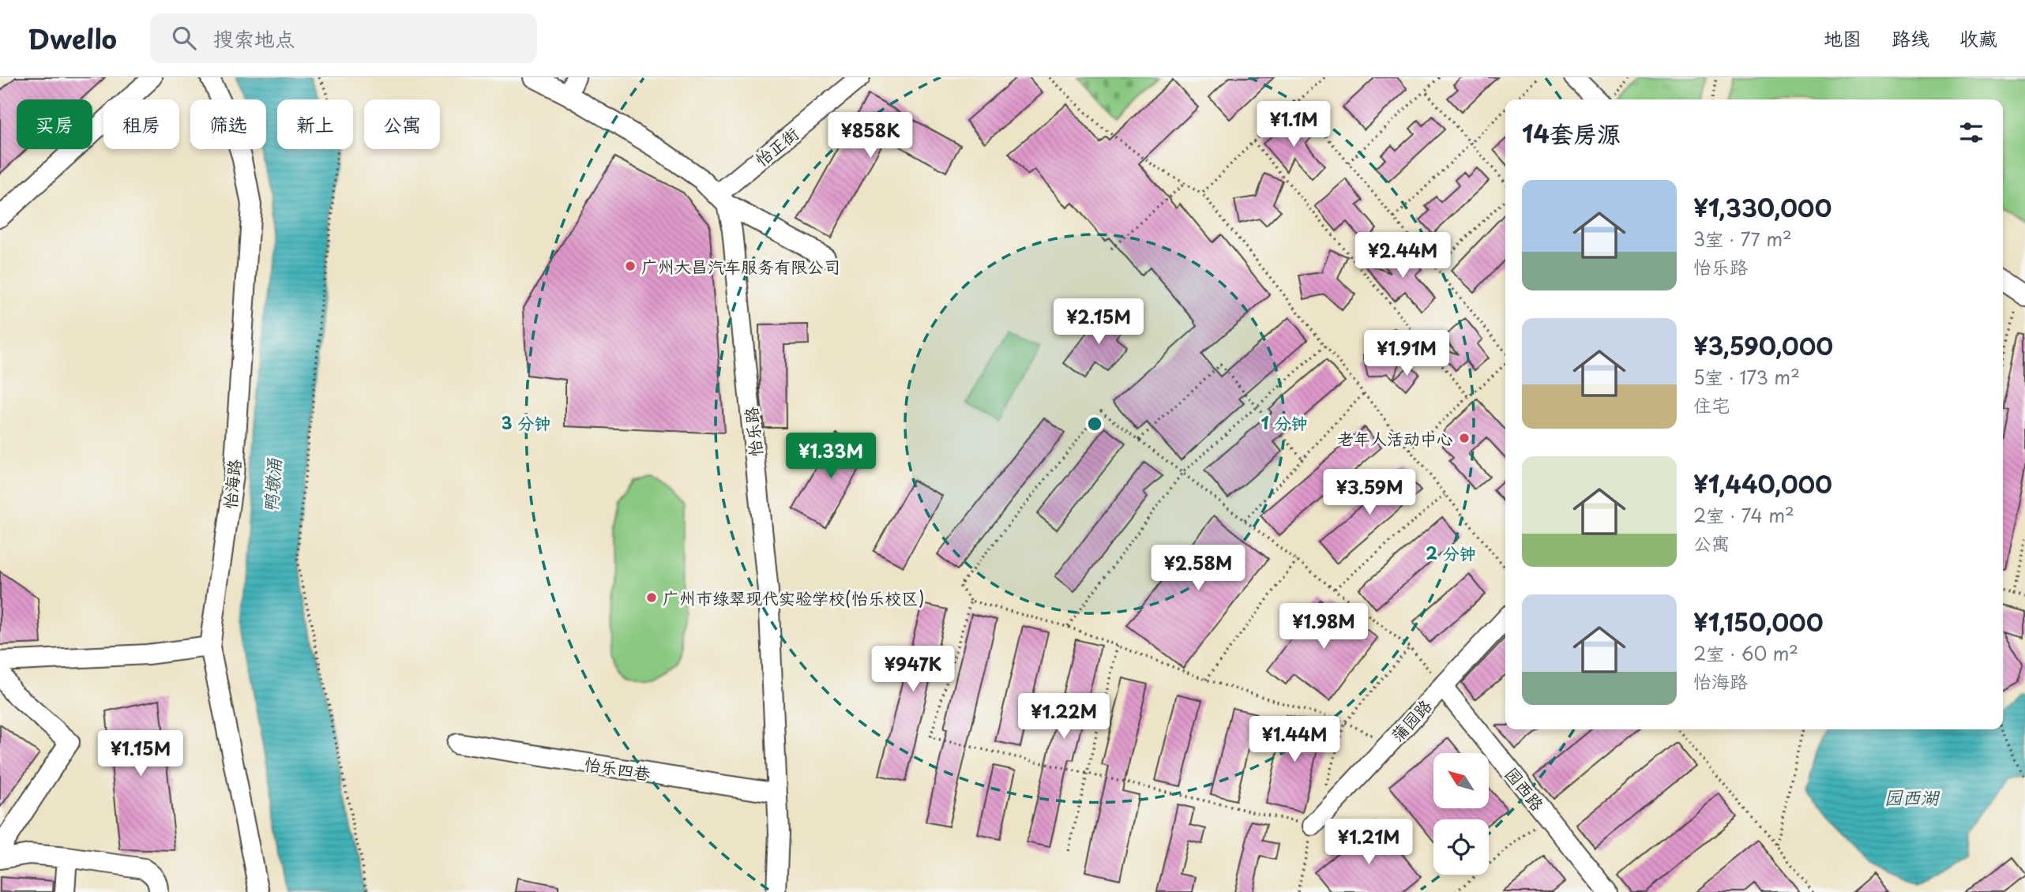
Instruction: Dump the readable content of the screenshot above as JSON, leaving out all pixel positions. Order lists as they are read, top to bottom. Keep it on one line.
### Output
{"streets":{"street":["怡正街","怡乐路","怡海路","蒲园路","怡乐四巷","园西路"]},"crossings":[["怡正街","怡乐路"],["怡乐路","怡乐四巷"],["蒲园路","园西路"]],"water":["鸭墩涌","园西湖"],"places":["广州大昌汽车服务有限公司","老年人活动中心","广州市绿翠现代实验学校(怡乐校区)"],"north":"top left","page":{"header":"Dwello","search":"搜索地点","nav":["地图","路线","收藏"],"chip":["买房","租房","筛选","新上","公寓"],"heading":"14套房源","price":["¥1.1M","¥858K","¥2.44M","¥2.15M","¥1.91M","¥1.33M","¥3.59M","¥2.58M","¥1.98M","¥947K","¥1.22M","¥1.44M","¥1.15M","¥1.21M"],"list":[{"name":"¥1,330,000","note":"3室 · 77 m² · 怡乐路"},{"name":"¥3,590,000","note":"5室 · 173 m² · 住宅"},{"name":"¥1,440,000","note":"2室 · 74 m² · 公寓"},{"name":"¥1,150,000","note":"2室 · 60 m² · 怡海路"}]},"rings":["1 分钟","3 分钟","2 分钟"]}
